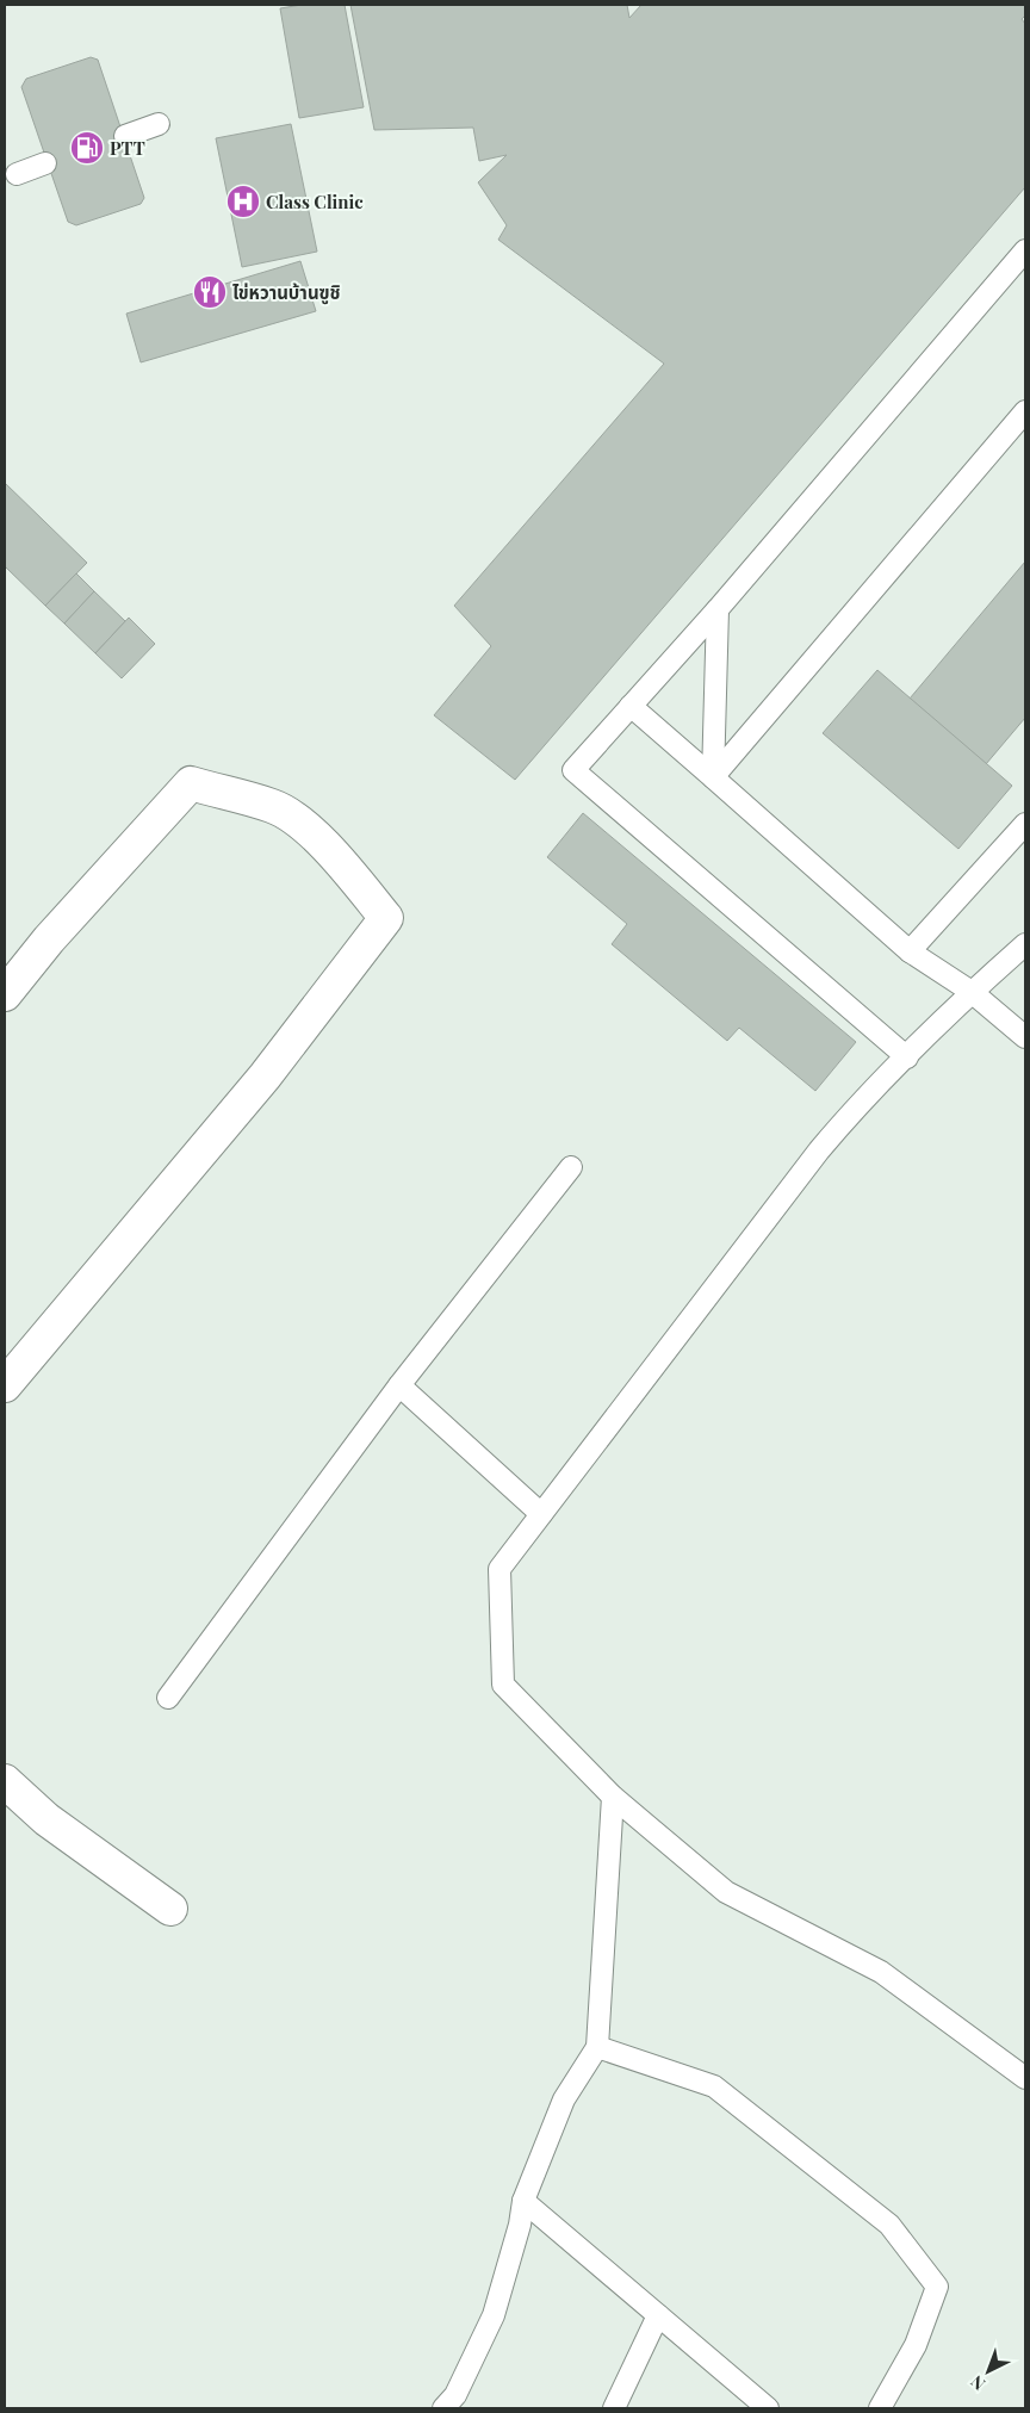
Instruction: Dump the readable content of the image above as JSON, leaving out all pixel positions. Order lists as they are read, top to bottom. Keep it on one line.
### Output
{"places":{"fuel station":["PTT"],"hospital":["Class Clinic"],"restaurant":["ไข่หวานบ้านฃูชิ"]},"north":"bottom left"}
